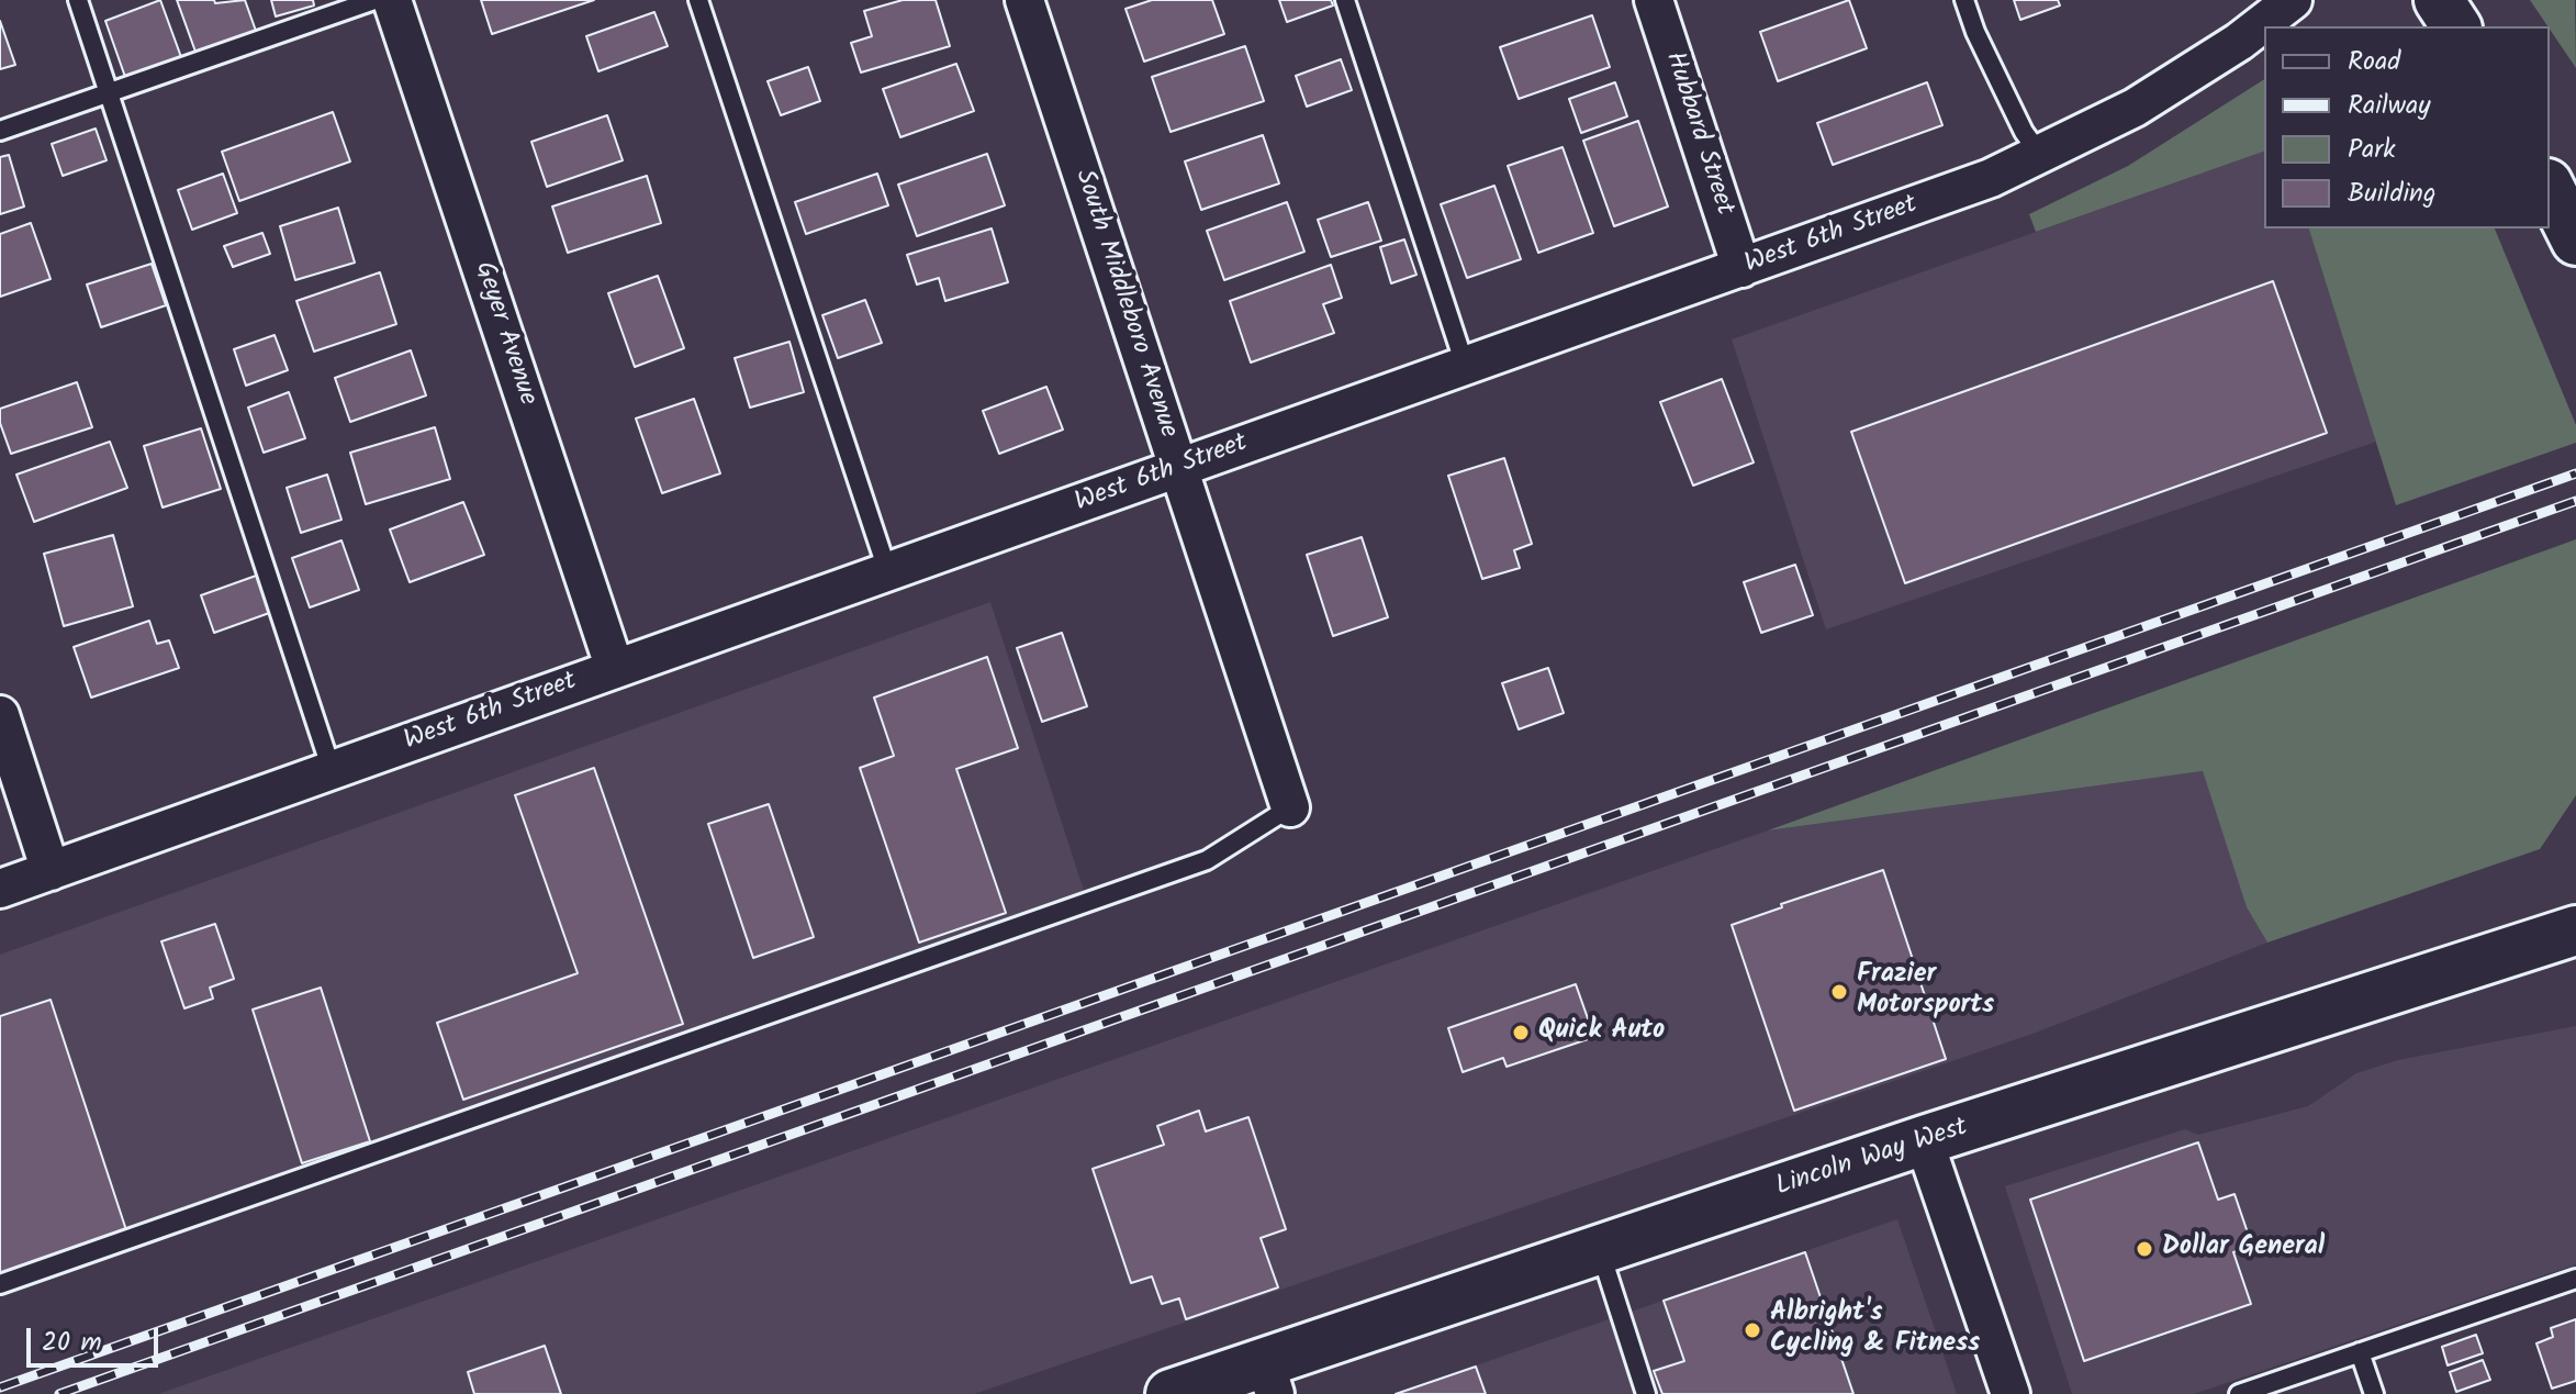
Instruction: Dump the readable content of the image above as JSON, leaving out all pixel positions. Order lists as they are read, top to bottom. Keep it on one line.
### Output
{"streets":{"main road":["Lincoln Way West"],"street":["Hubbard Street","West 6th Street","South Middleboro Avenue","Geyer Avenue"]},"crossings":[["Hubbard Street","West 6th Street"],["West 6th Street","South Middleboro Avenue"],["West 6th Street","Geyer Avenue"]],"places":["Frazier Motorsports","Quick Auto","Dollar General","Albright's Cycling & Fitness"],"legend":["Road","Railway","Park","Building"],"scale_bar":"20 m"}
